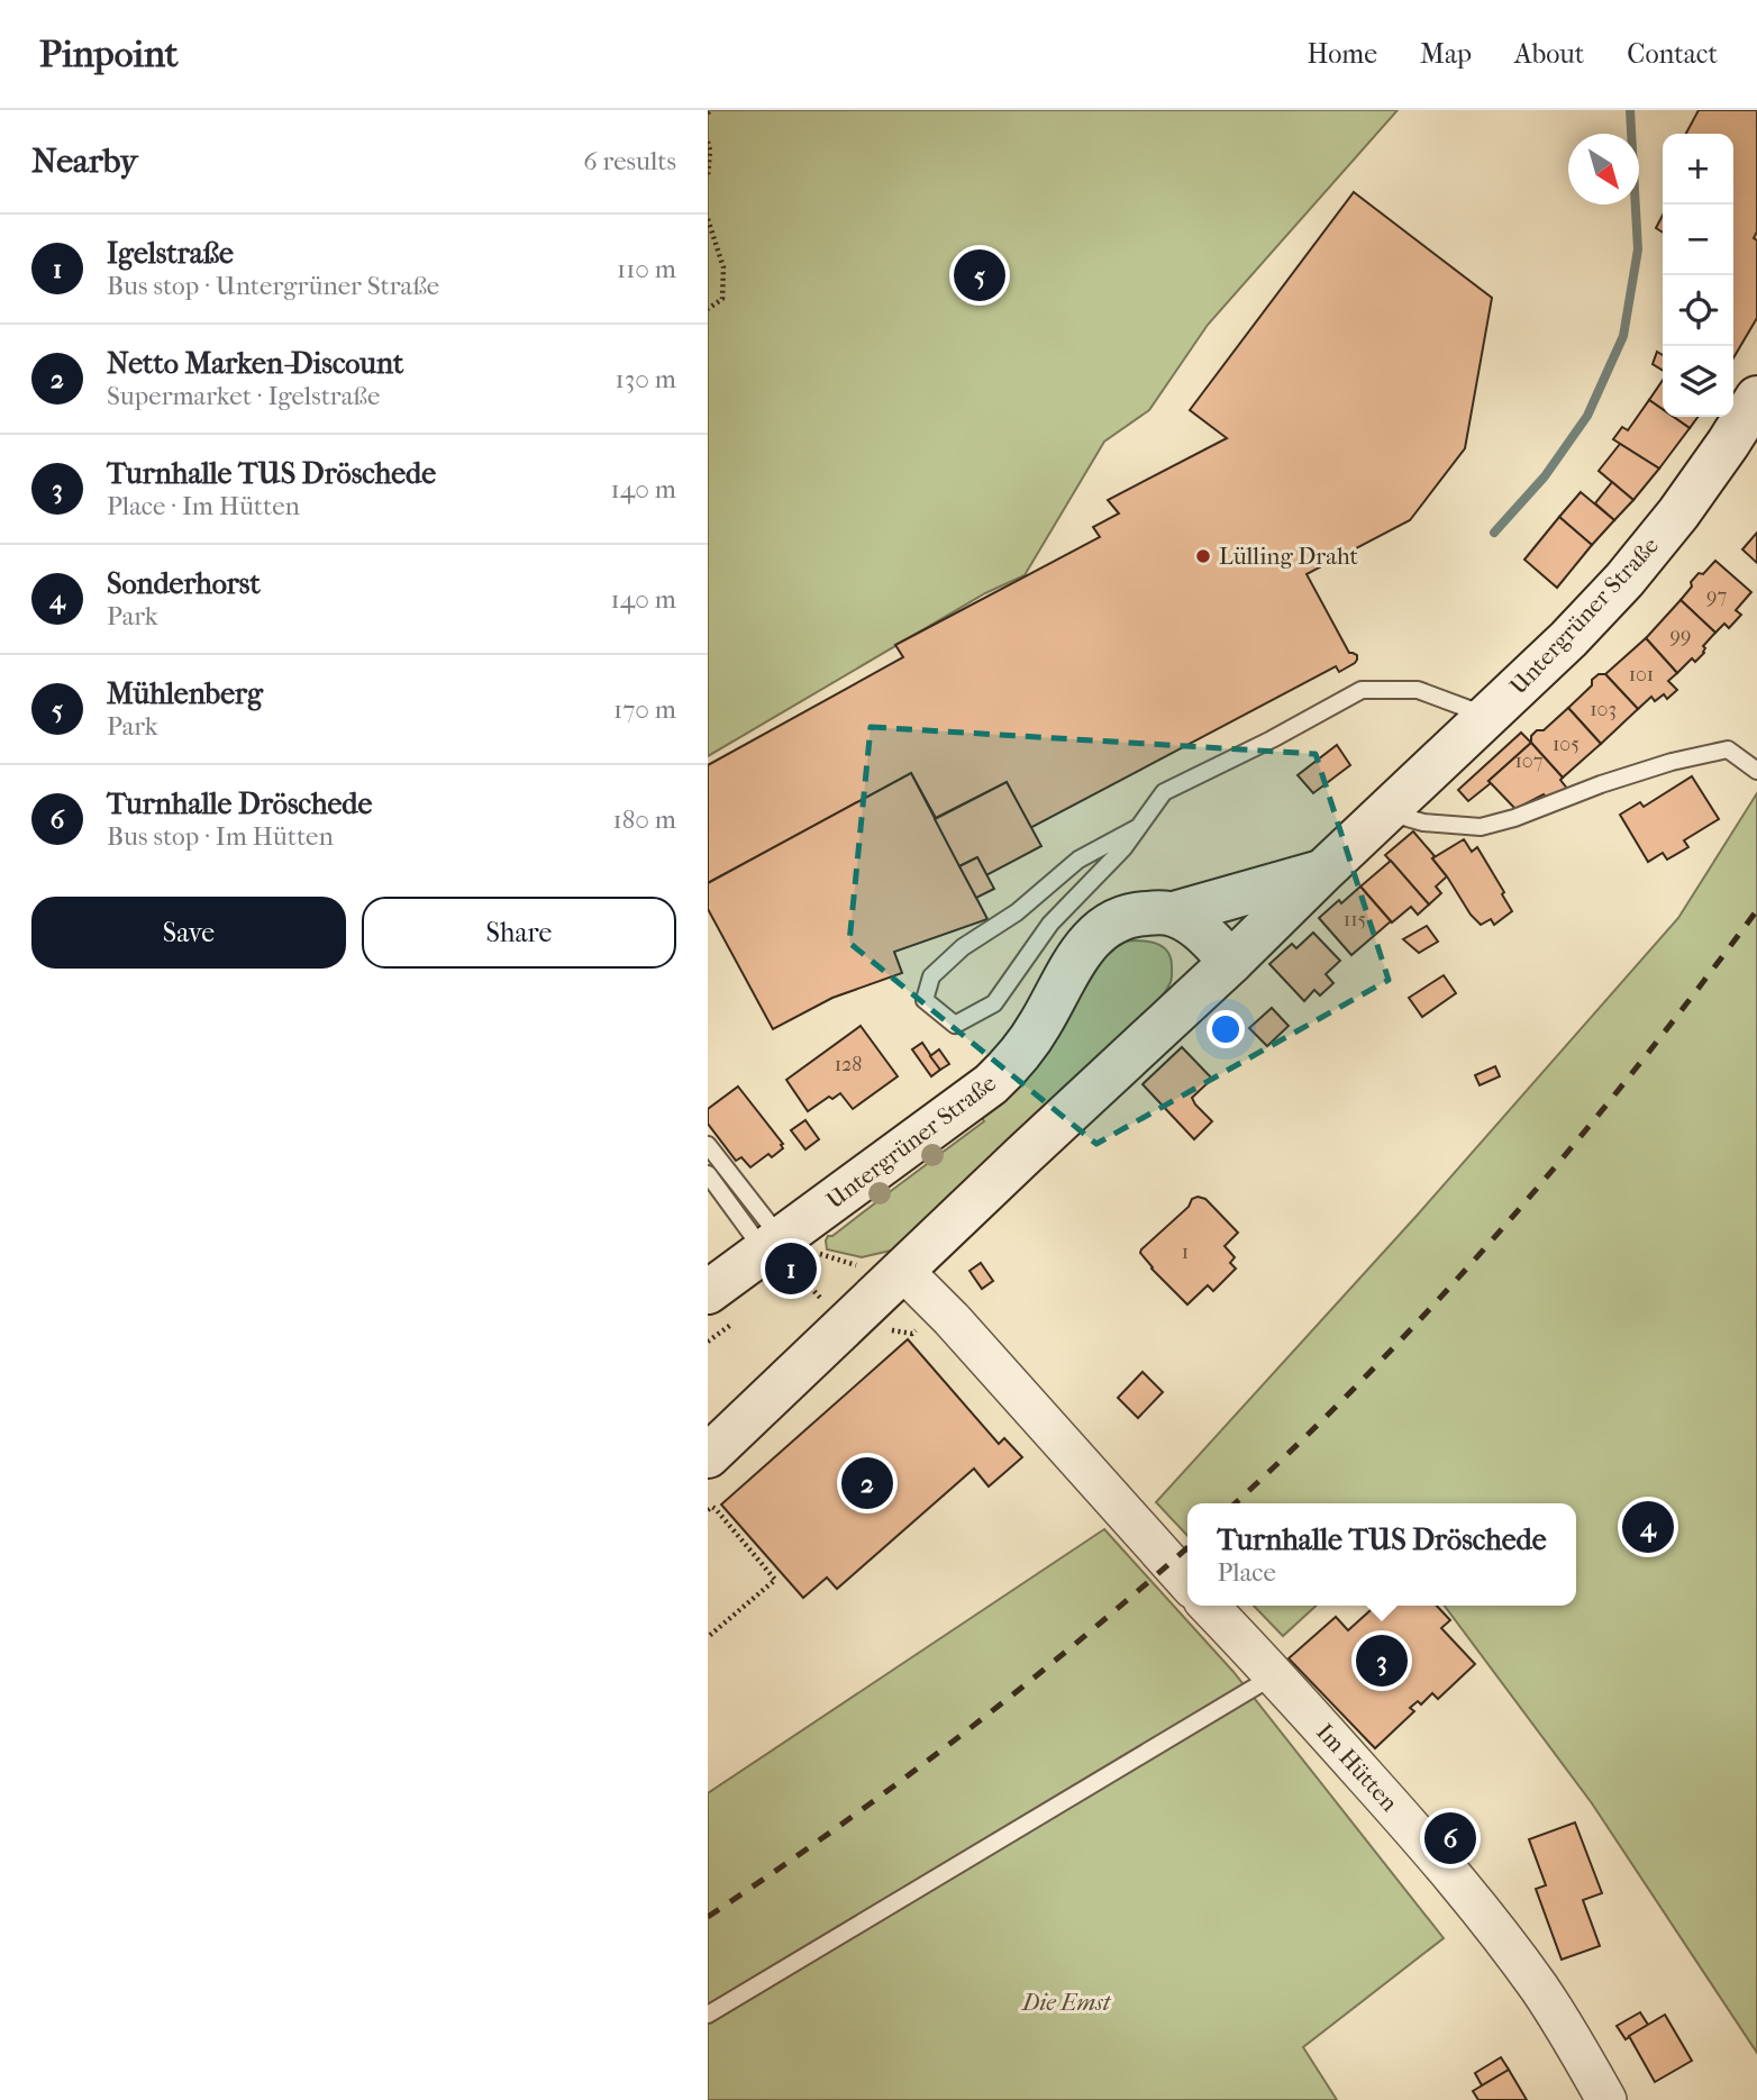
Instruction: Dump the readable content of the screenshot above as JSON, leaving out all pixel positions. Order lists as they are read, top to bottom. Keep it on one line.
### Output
{"streets":{"main road":["Untergrüner Straße"],"street":["Im Hütten"]},"parks":["Die Emst"],"places":["Lülling Draht"],"house_numbers":["97","99","101","103","105","107","115","128","1"],"north":"bottom right","page":{"header":"Pinpoint","nav":["Home","Map","About","Contact"],"heading":["Nearby","6 results"],"map_buttons":["+","−"],"list":[{"mark":"1","name":"Igelstraße","note":"Bus stop · Untergrüner Straße","value":"110 m"},{"mark":"2","name":"Netto Marken-Discount","note":"Supermarket · Igelstraße","value":"130 m"},{"mark":"3","name":"Turnhalle TUS Dröschede","note":"Place · Im Hütten","value":"140 m"},{"mark":"4","name":"Sonderhorst","note":"Park","value":"140 m"},{"mark":"5","name":"Mühlenberg","note":"Park","value":"170 m"},{"mark":"6","name":"Turnhalle Dröschede","note":"Bus stop · Im Hütten","value":"180 m"}],"pins":["5","1","2","4","3","6"],"buttons":["Save","Share"],"popup":["Turnhalle TUS Dröschede","Place"]}}
